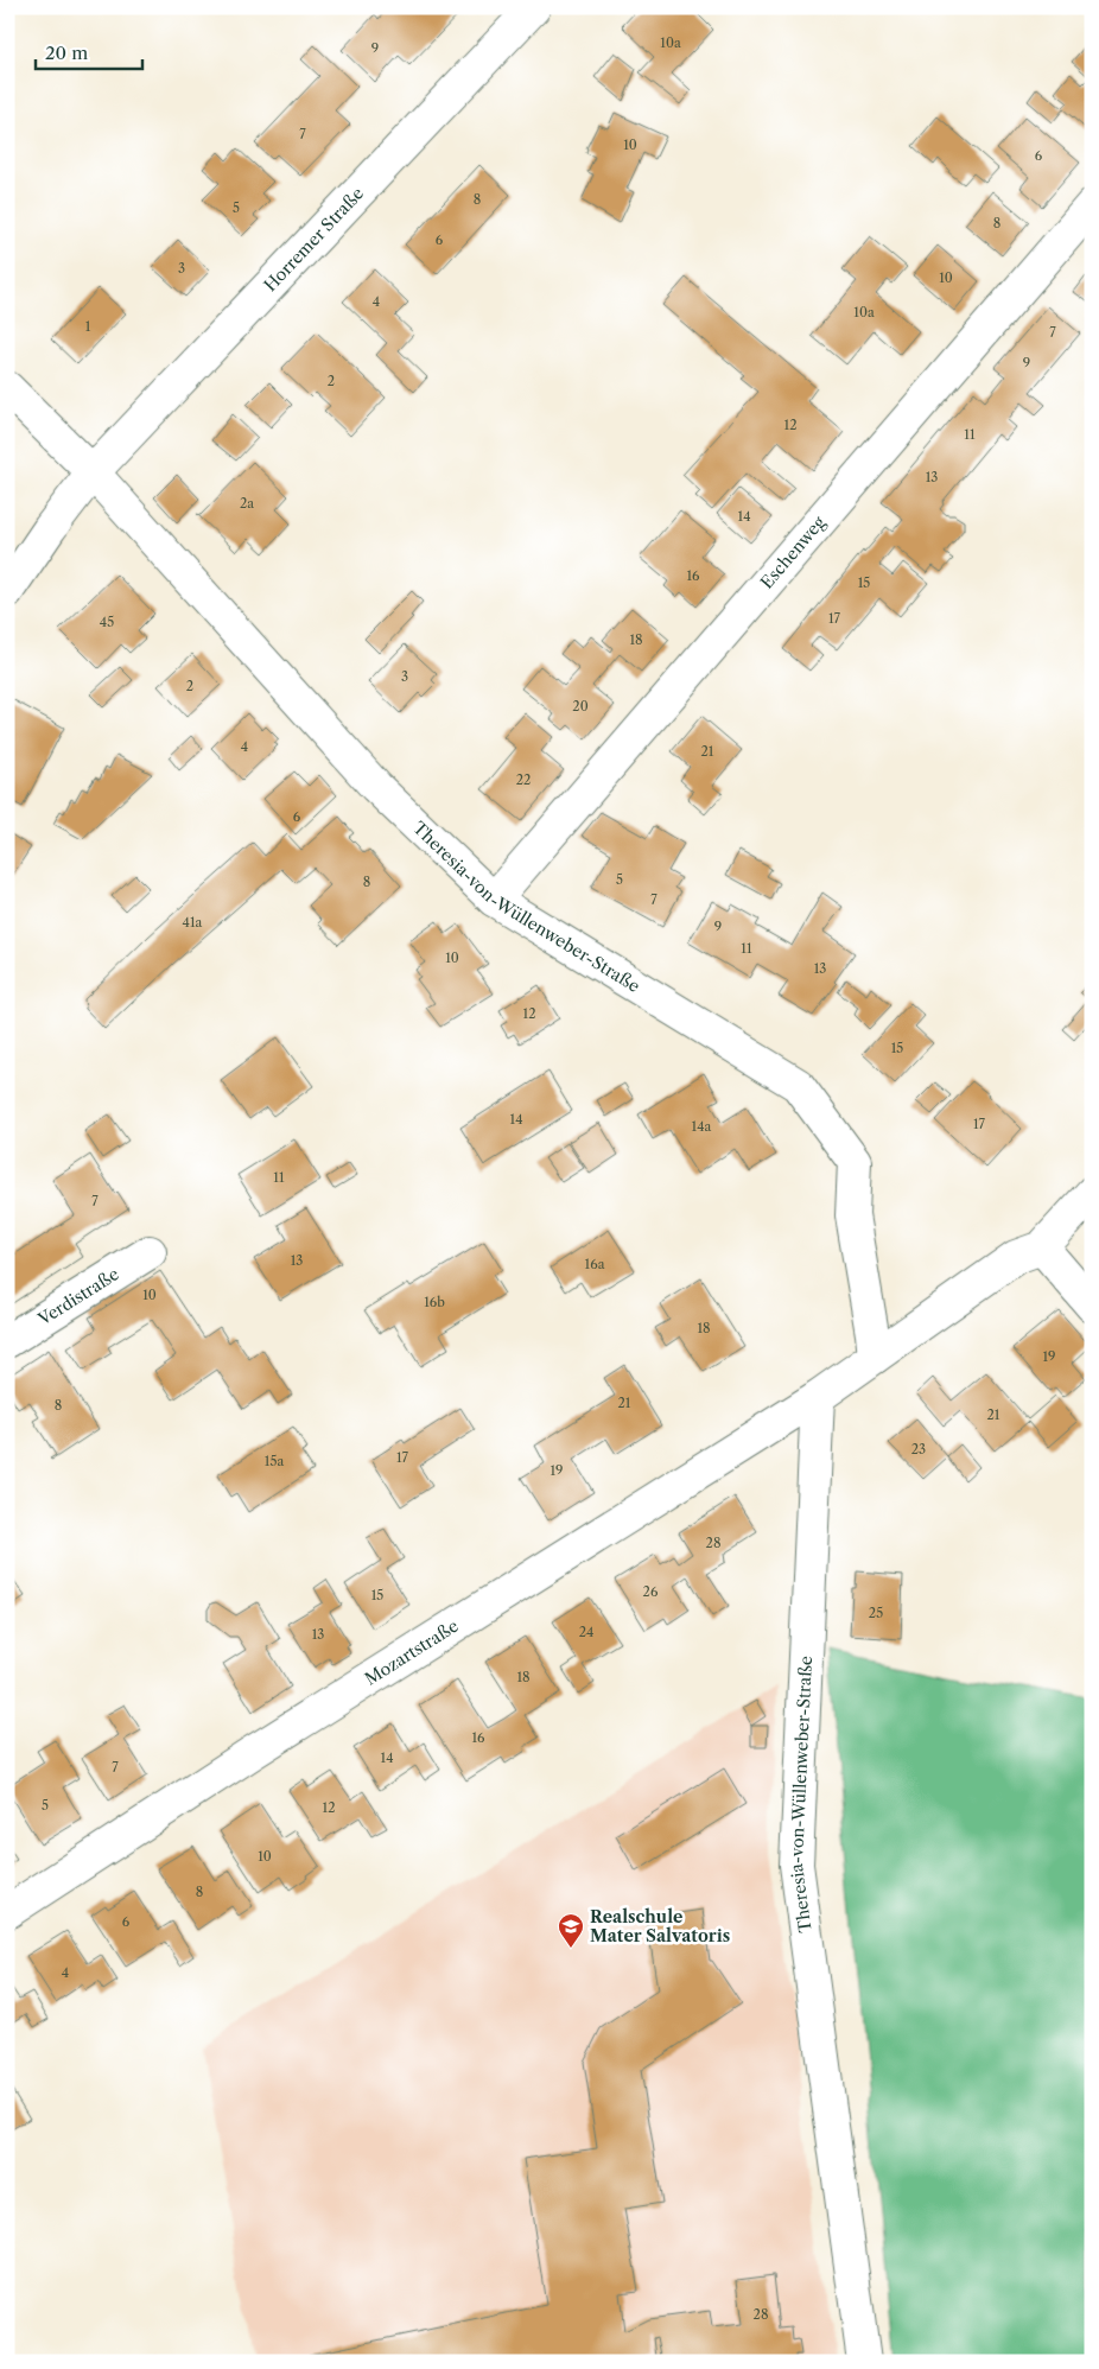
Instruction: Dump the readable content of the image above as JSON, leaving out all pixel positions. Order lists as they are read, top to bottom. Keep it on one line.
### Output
{"streets":{"street":["Horremer Straße","Eschenweg","Theresia-von-Wüllenweber-Straße","Verdistraße","Mozartstraße"]},"crossings":[["Horremer Straße","Theresia-von-Wüllenweber-Straße"],["Eschenweg","Theresia-von-Wüllenweber-Straße"],["Theresia-von-Wüllenweber-Straße","Mozartstraße"]],"places":{"school or university":["Realschule Mater Salvatoris"]},"house_numbers":["10a","9","7","10","6","8","5","8","6","3","10","4","10a","1","7","9","2","12","11","13","2a","14","16","15","17","45","18","3","2","20","4","21","22","6","5","8","7","41a","9","11","10","13","12","15","14","17","14a","11","7","13","16a","10","16b","18","19","21","8","21","23","17","15a","19","28","26","15","25","24","13","18","16","14","7","5","12","10","8","6","4","28"],"scale_bar":"20 m"}
